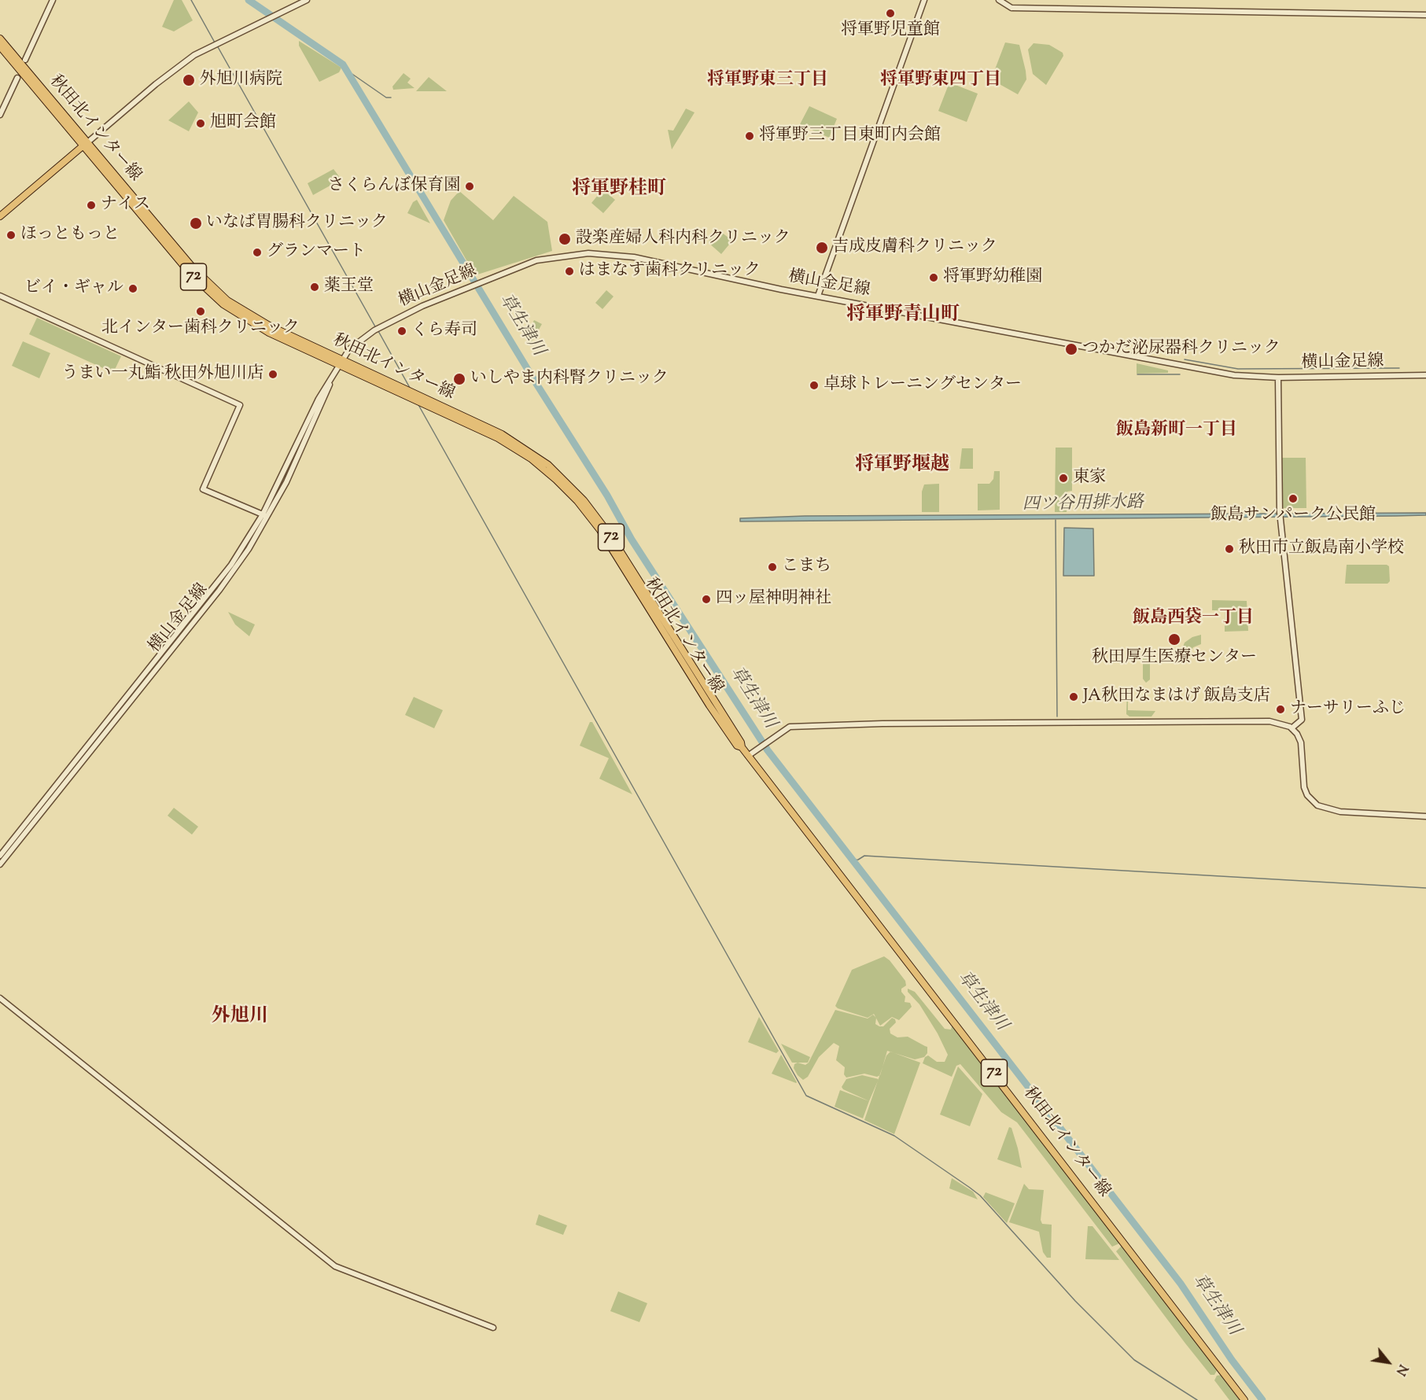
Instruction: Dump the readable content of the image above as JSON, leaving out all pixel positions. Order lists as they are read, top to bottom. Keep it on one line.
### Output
{"streets":{"main road":["秋田北インター線","72"],"street":["横山金足線"]},"crossings":[["秋田北インター線","横山金足線"]],"districts":["将軍野東三丁目","将軍野東四丁目","将軍野桂町","将軍野青山町","飯島新町一丁目","将軍野堰越","飯島西袋一丁目","外旭川"],"water":["草生津川","四ツ谷用排水路"],"places":["将軍野児童館","外旭川病院","旭町会館","将軍野三丁目東町内会館","さくらんぼ保育園","ナイス","いなば胃腸科クリニック","ほっともっと","設楽産婦人科内科クリニック","吉成皮膚科クリニック","グランマート","はまなす歯科クリニック","将軍野幼稚園","薬王堂","ビイ・ギャル","北インター歯科クリニック","くら寿司","つかだ泌尿器科クリニック","うまい一丸鮨 秋田外旭川店","いしやま内科腎クリニック","卓球トレーニングセンター","東家","飯島サンパーク公民館","秋田市立飯島南小学校","こまち","四ッ屋神明神社","秋田厚生医療センター","JA秋田なまはげ 飯島支店","ナーサリーふじ"],"north":"bottom right"}
